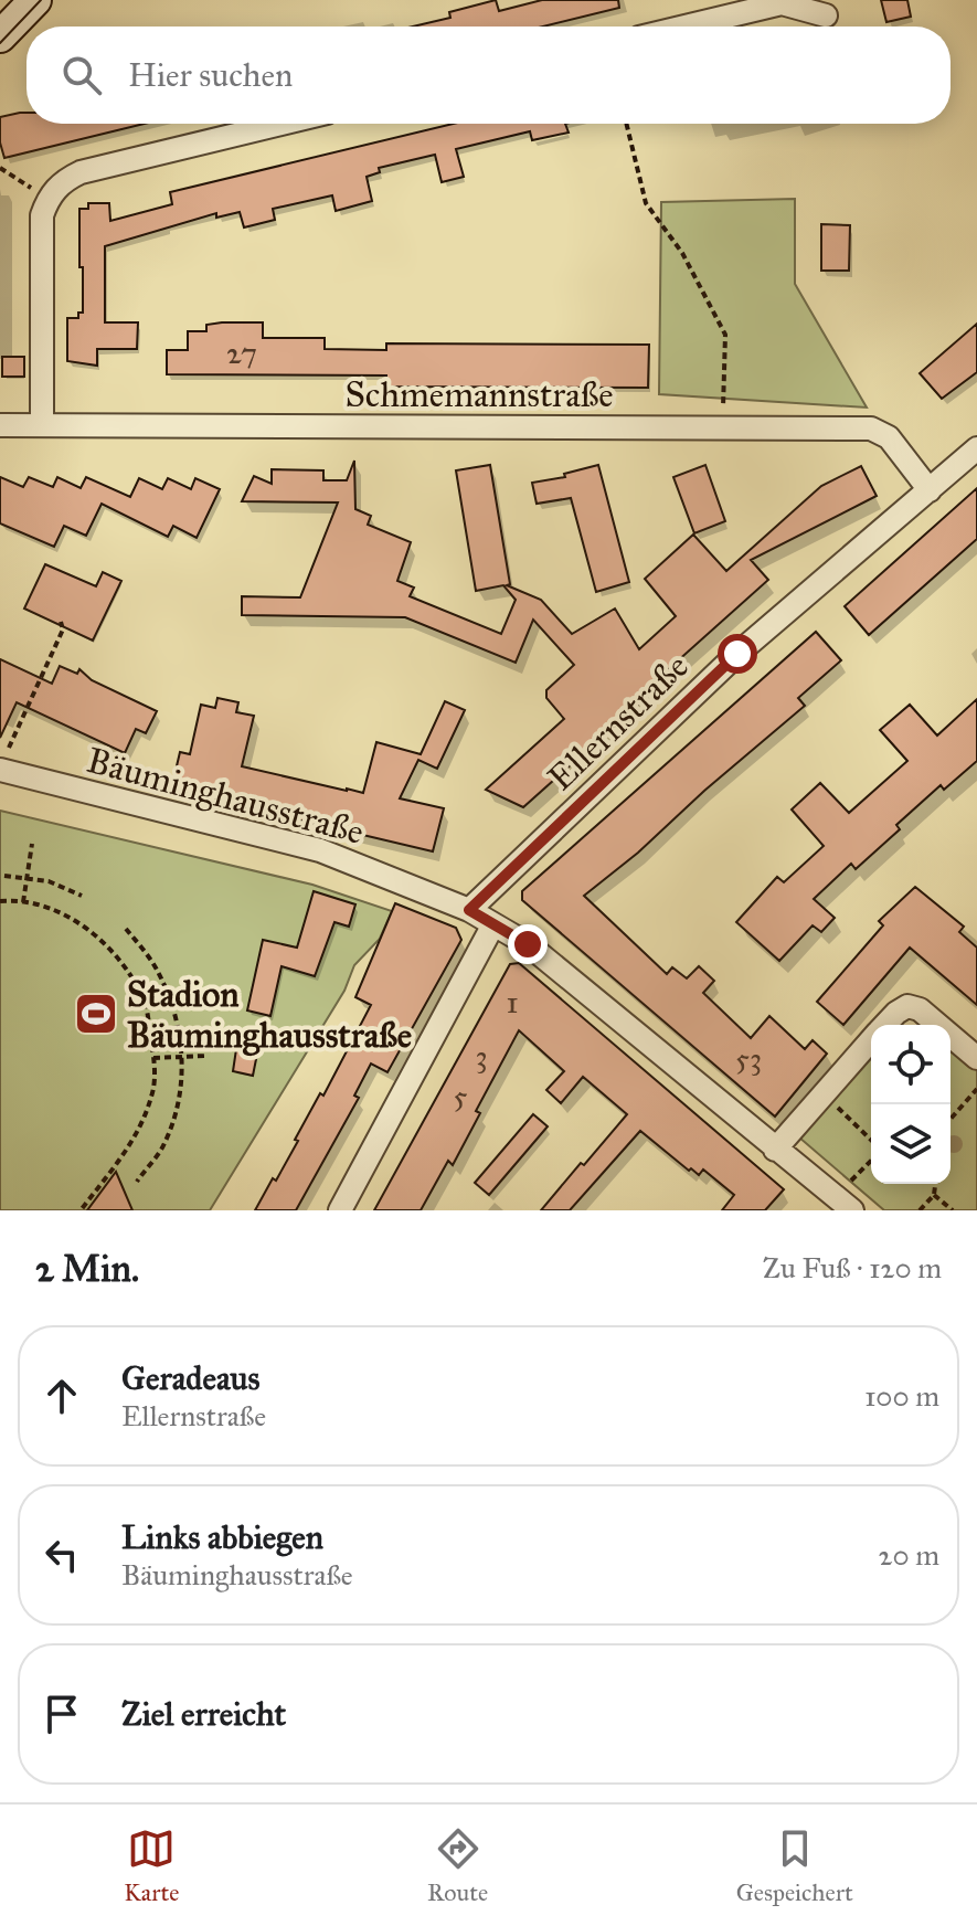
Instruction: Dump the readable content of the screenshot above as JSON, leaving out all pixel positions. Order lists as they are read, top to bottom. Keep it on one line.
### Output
{"streets":{"street":["Schmemannstraße","Ellernstraße","Bäuminghausstraße"]},"crossings":[["Schmemannstraße","Ellernstraße"],["Ellernstraße","Bäuminghausstraße"]],"places":{"sports":["Stadion Bäuminghausstraße"]},"house_numbers":["27","1","3","53","5"],"page":{"search":"Hier suchen","heading":["2 Min.","Zu Fuß · 120 m"],"list":[["Geradeaus","Ellernstraße","100 m"],["Links abbiegen","Bäuminghausstraße","20 m"],"Ziel erreicht"],"nav":["Karte","Route","Gespeichert"]}}
